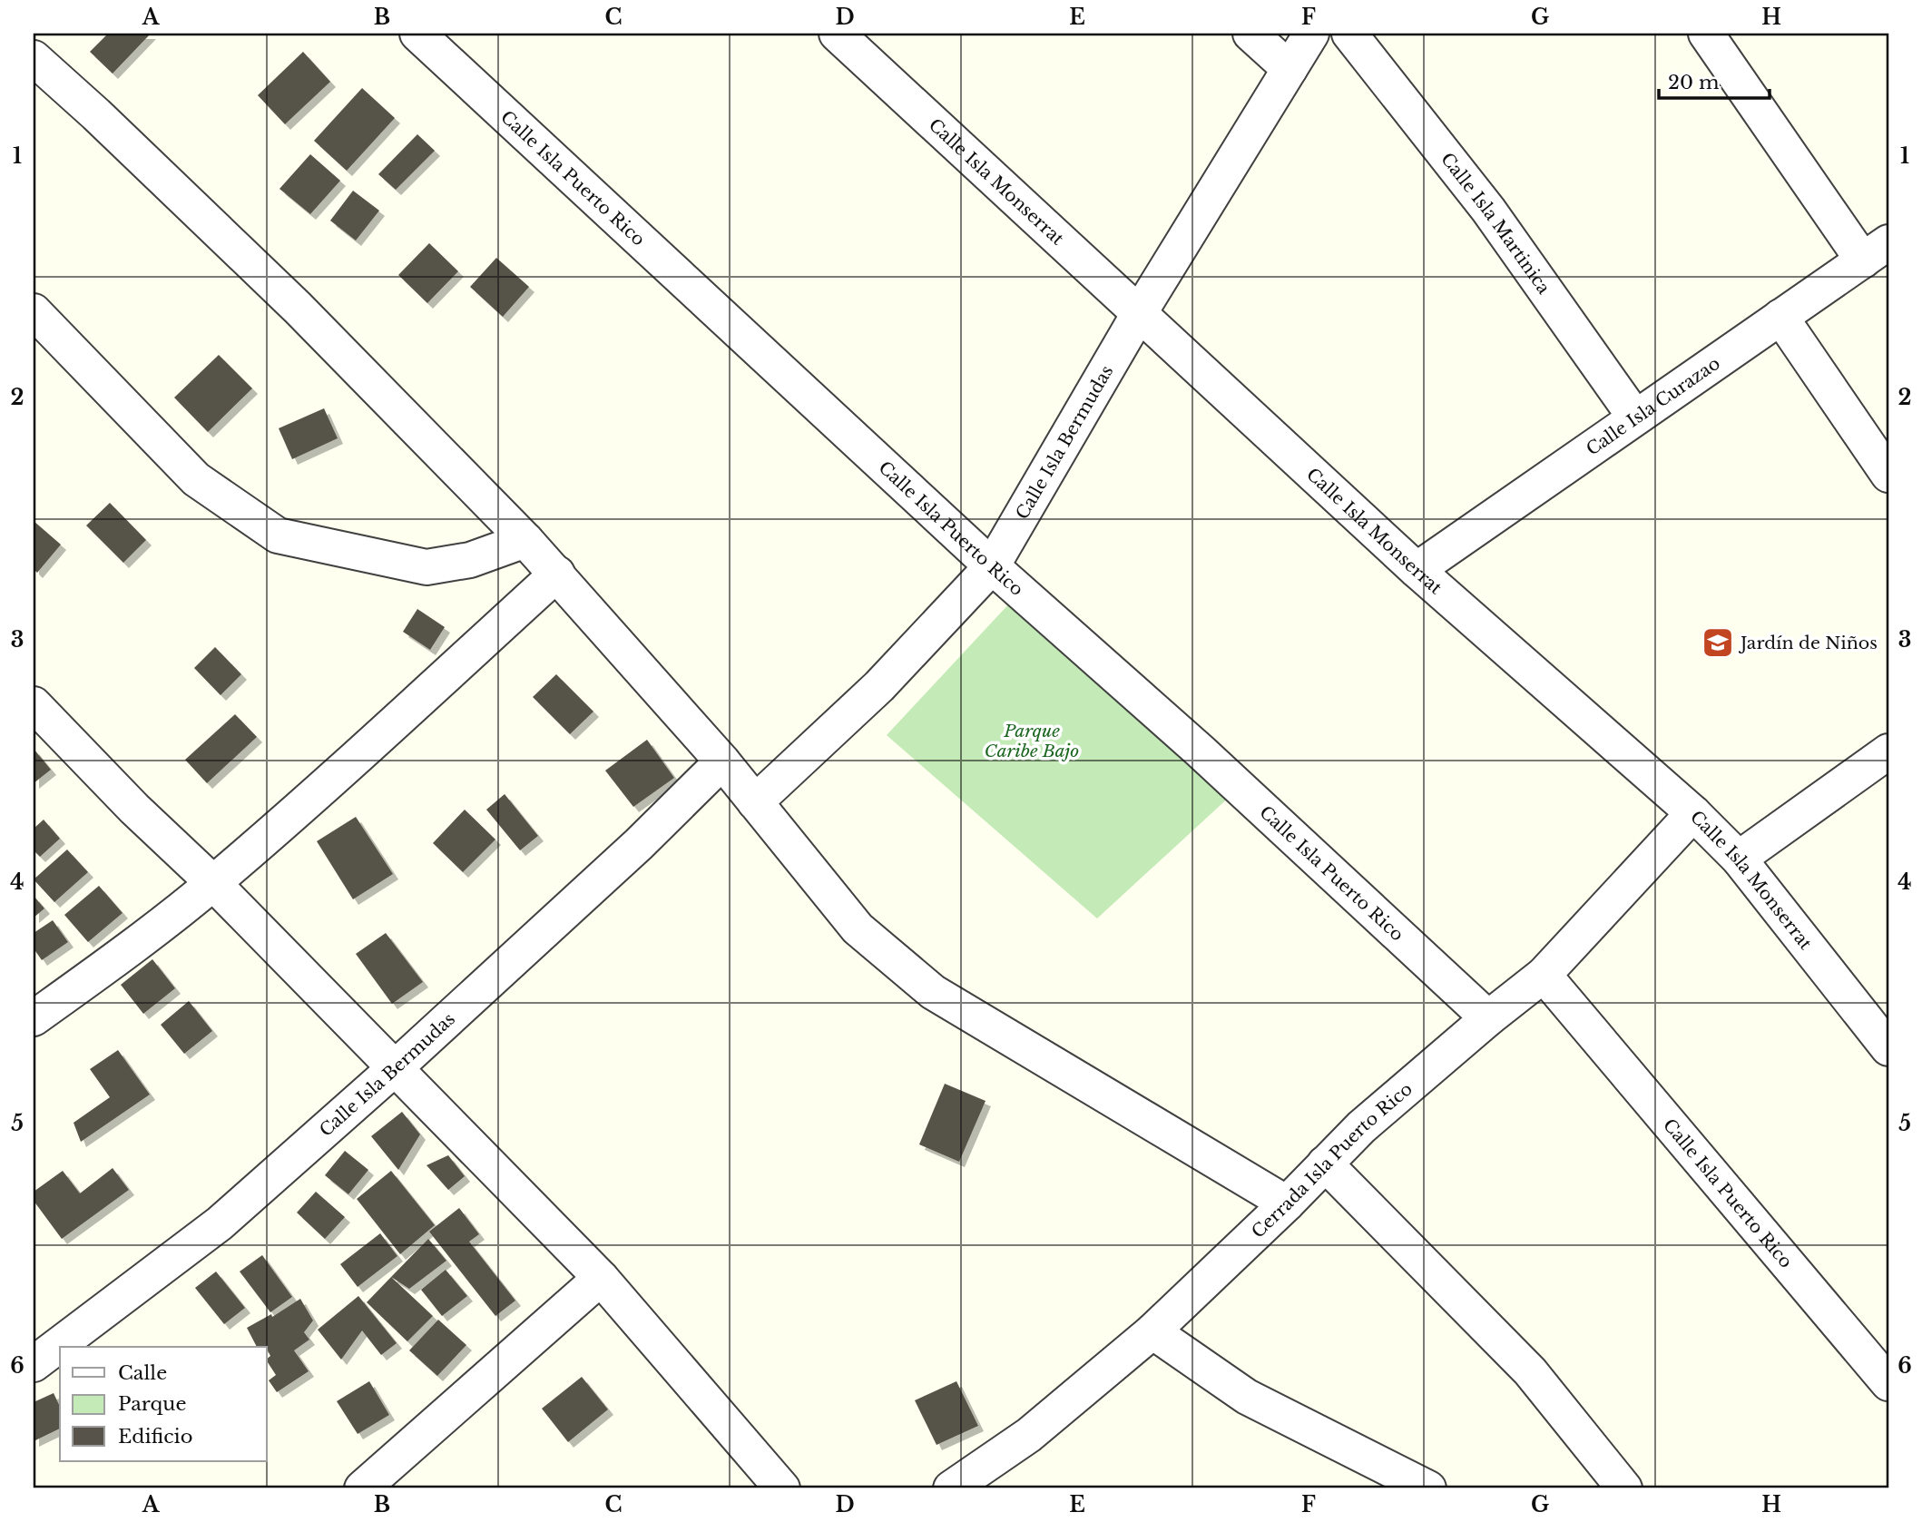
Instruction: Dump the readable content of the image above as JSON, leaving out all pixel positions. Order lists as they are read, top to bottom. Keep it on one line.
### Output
{"streets":{"street":["Calle Isla Puerto Rico","Calle Isla Monserrat","Calle Isla Martinica","Calle Isla Curazao","Calle Isla Bermudas","Cerrada Isla Puerto Rico"]},"crossings":[["Calle Isla Puerto Rico","Calle Isla Bermudas"],["Calle Isla Puerto Rico","Cerrada Isla Puerto Rico"],["Calle Isla Monserrat","Calle Isla Curazao"],["Calle Isla Monserrat","Calle Isla Bermudas"],["Calle Isla Monserrat","Cerrada Isla Puerto Rico"],["Calle Isla Martinica","Calle Isla Curazao"]],"parks":["Parque Caribe Bajo"],"places":{"school or university":["Jardín de Niños"]},"legend":["Calle","Parque","Edificio"],"scale_bar":"20 m","grid":{"columns":["A","B","C","D","E","F","G","H"],"rows":["1","2","3","4","5","6"]}}
